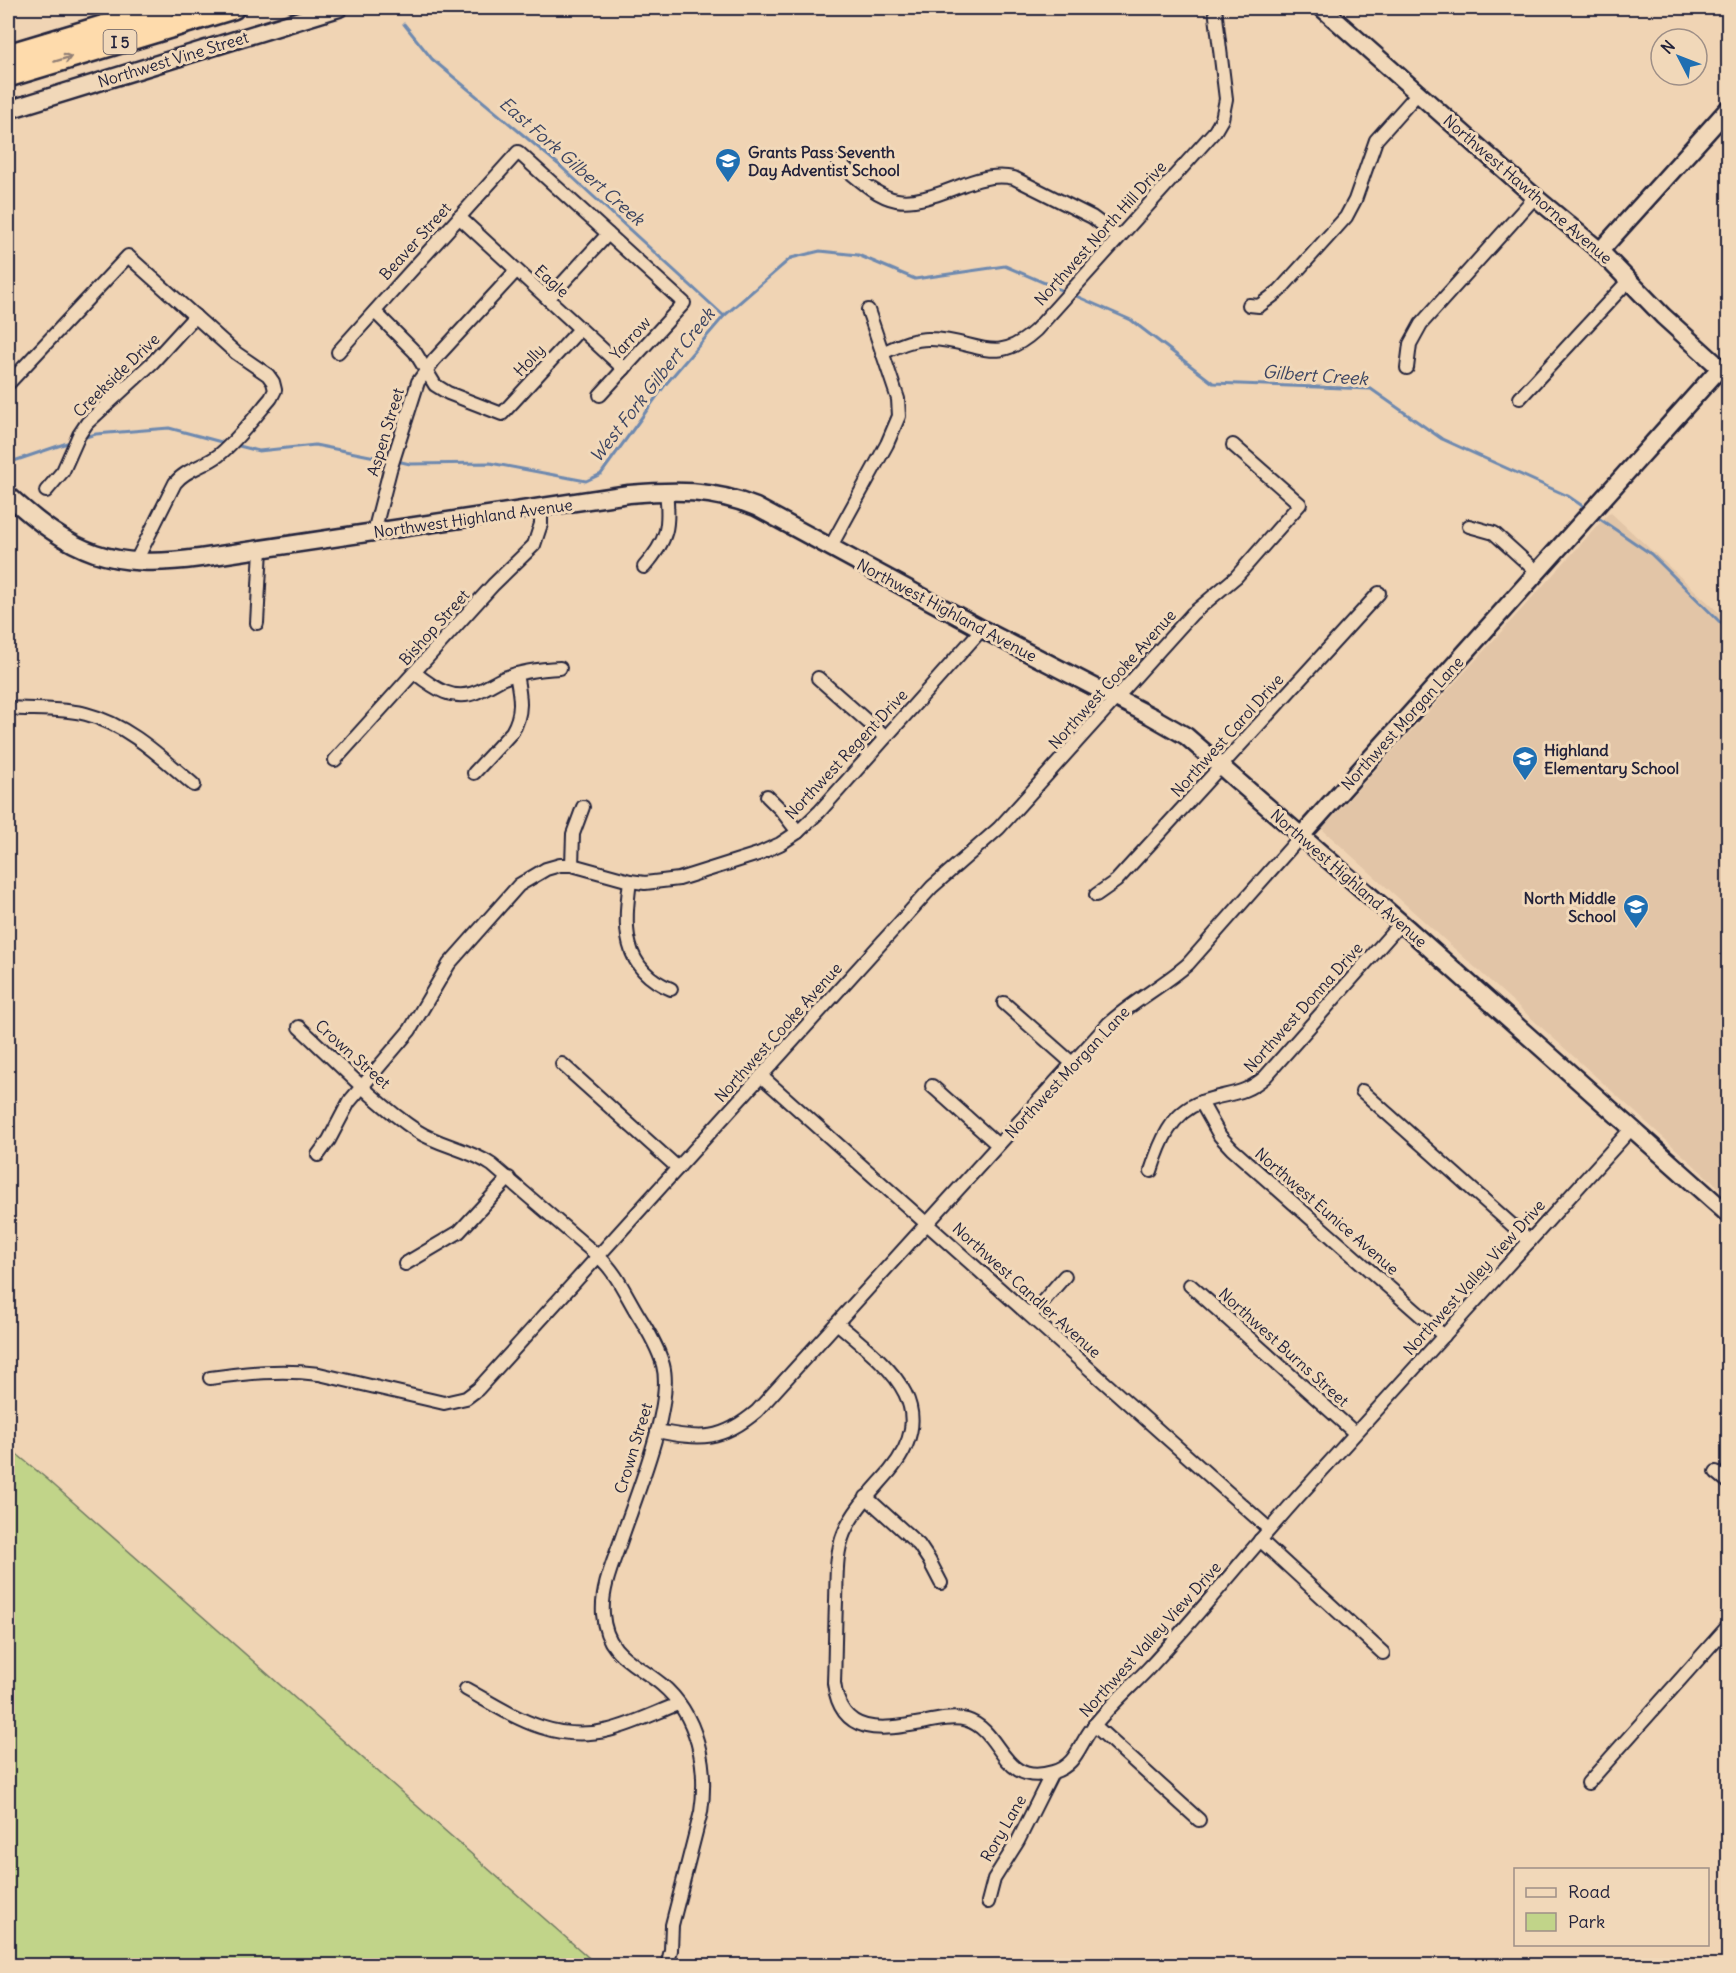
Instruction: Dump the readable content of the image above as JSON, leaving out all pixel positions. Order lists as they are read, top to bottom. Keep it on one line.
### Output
{"streets":{"highway":["I 5"],"main road":["Northwest Vine Street","Northwest Hawthorne Avenue","Northwest Highland Avenue","Northwest Morgan Lane"],"street":["Northwest North Hill Drive","Beaver Street","Eagle","Yarrow","Holly","Creekside Drive","Aspen Street","Bishop Street","Northwest Cooke Avenue","Northwest Carol Drive","Northwest Regent Drive","Northwest Donna Drive","Crown Street","Northwest Eunice Avenue","Northwest Valley View Drive","Northwest Candler Avenue","Northwest Burns Street","Rory Lane"]},"crossings":[["Northwest Hawthorne Avenue","Northwest Morgan Lane"],["Beaver Street","Eagle"],["Beaver Street","Yarrow"],["Eagle","Yarrow"],["Eagle","Holly"],["Eagle","Aspen Street"],["Holly","Aspen Street"],["Aspen Street","Northwest Highland Avenue"],["Northwest Highland Avenue","Bishop Street"],["Northwest Highland Avenue","Northwest Cooke Avenue"],["Northwest Highland Avenue","Northwest Morgan Lane"],["Northwest Highland Avenue","Northwest Carol Drive"],["Northwest Highland Avenue","Northwest Regent Drive"],["Northwest Highland Avenue","Northwest Donna Drive"],["Northwest Highland Avenue","Northwest Valley View Drive"],["Northwest Cooke Avenue","Crown Street"],["Northwest Cooke Avenue","Northwest Candler Avenue"],["Northwest Morgan Lane","Crown Street"],["Northwest Morgan Lane","Northwest Candler Avenue"],["Northwest Regent Drive","Crown Street"],["Northwest Donna Drive","Northwest Eunice Avenue"],["Northwest Eunice Avenue","Northwest Valley View Drive"],["Northwest Valley View Drive","Northwest Candler Avenue"],["Northwest Valley View Drive","Northwest Burns Street"],["Northwest Valley View Drive","Rory Lane"]],"water":["East Fork Gilbert Creek","Gilbert Creek","West Fork Gilbert Creek"],"places":{"school or university":["Grants Pass Seventh Day Adventist School","Highland Elementary School","North Middle School"]},"legend":["Road","Park"],"north":"top left"}
